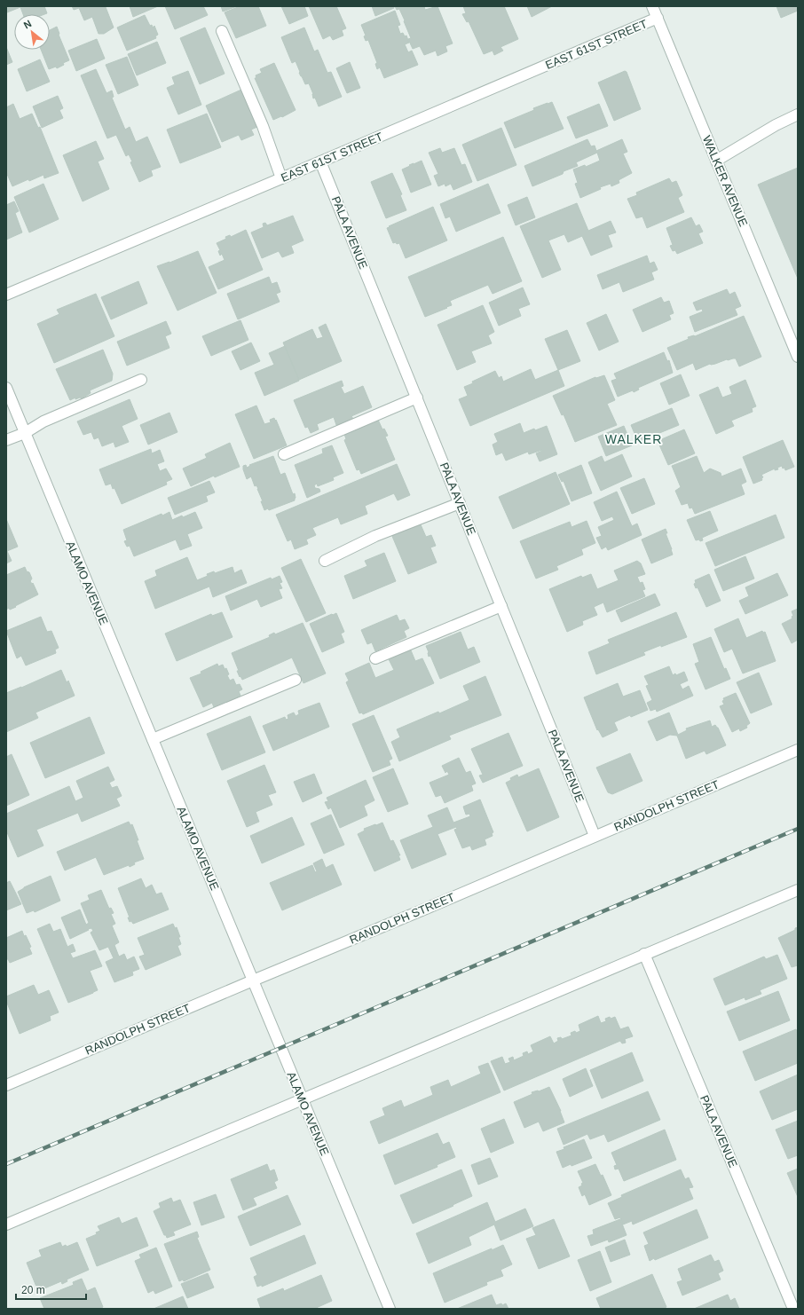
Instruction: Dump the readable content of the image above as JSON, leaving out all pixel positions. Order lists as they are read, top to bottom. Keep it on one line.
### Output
{"streets":{"street":["EAST 61ST STREET","WALKER AVENUE","PALA AVENUE","ALAMO AVENUE","RANDOLPH STREET"]},"crossings":[["EAST 61ST STREET","WALKER AVENUE"],["EAST 61ST STREET","PALA AVENUE"],["PALA AVENUE","RANDOLPH STREET"],["ALAMO AVENUE","RANDOLPH STREET"]],"districts":["WALKER"],"scale_bar":"20 m","north":"top left"}
